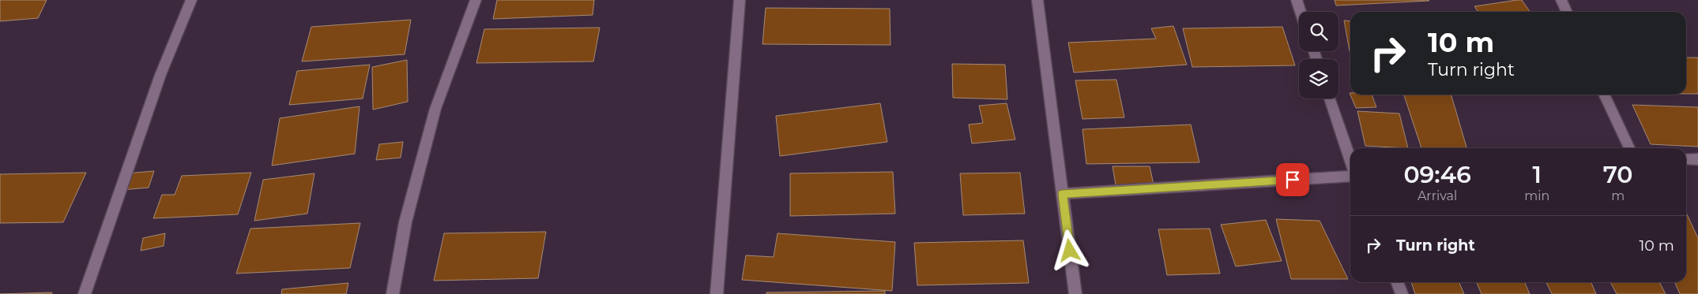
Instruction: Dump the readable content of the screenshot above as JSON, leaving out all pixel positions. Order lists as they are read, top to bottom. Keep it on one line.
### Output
{"page":{"turn":["10 m","Turn right"],"eta":["09:46","Arrival","1","min","70","m"],"list":[{"name":"Turn right","value":"10 m"}]}}
